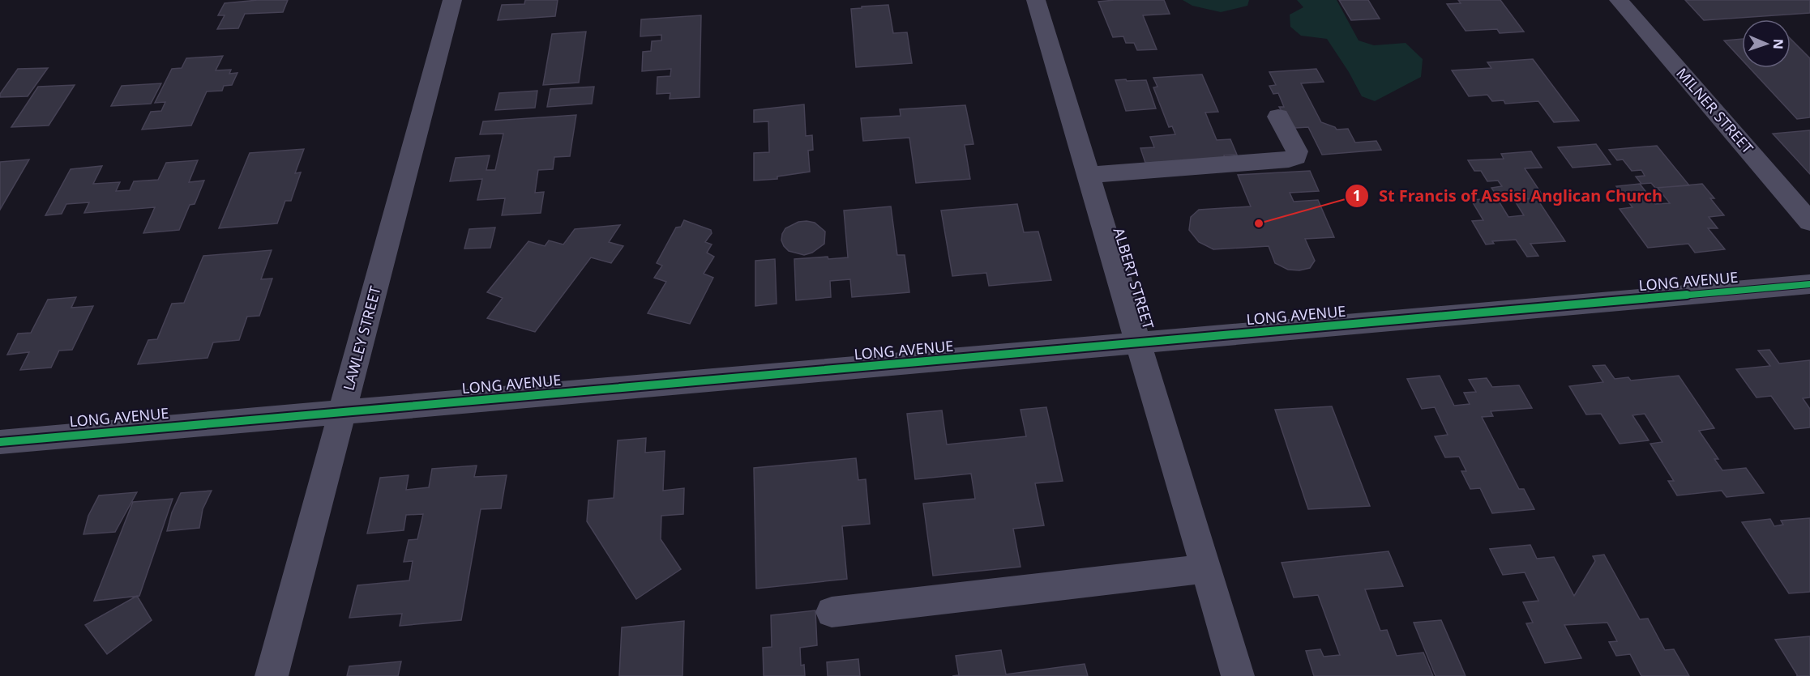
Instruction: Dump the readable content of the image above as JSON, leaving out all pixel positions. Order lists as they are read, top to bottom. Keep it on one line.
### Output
{"streets":{"street":["MILNER STREET","ALBERT STREET","LONG AVENUE","LAWLEY STREET"]},"crossings":[["ALBERT STREET","LONG AVENUE"],["LONG AVENUE","LAWLEY STREET"]],"places":["St Francis of Assisi Anglican Church"],"north":"right"}
